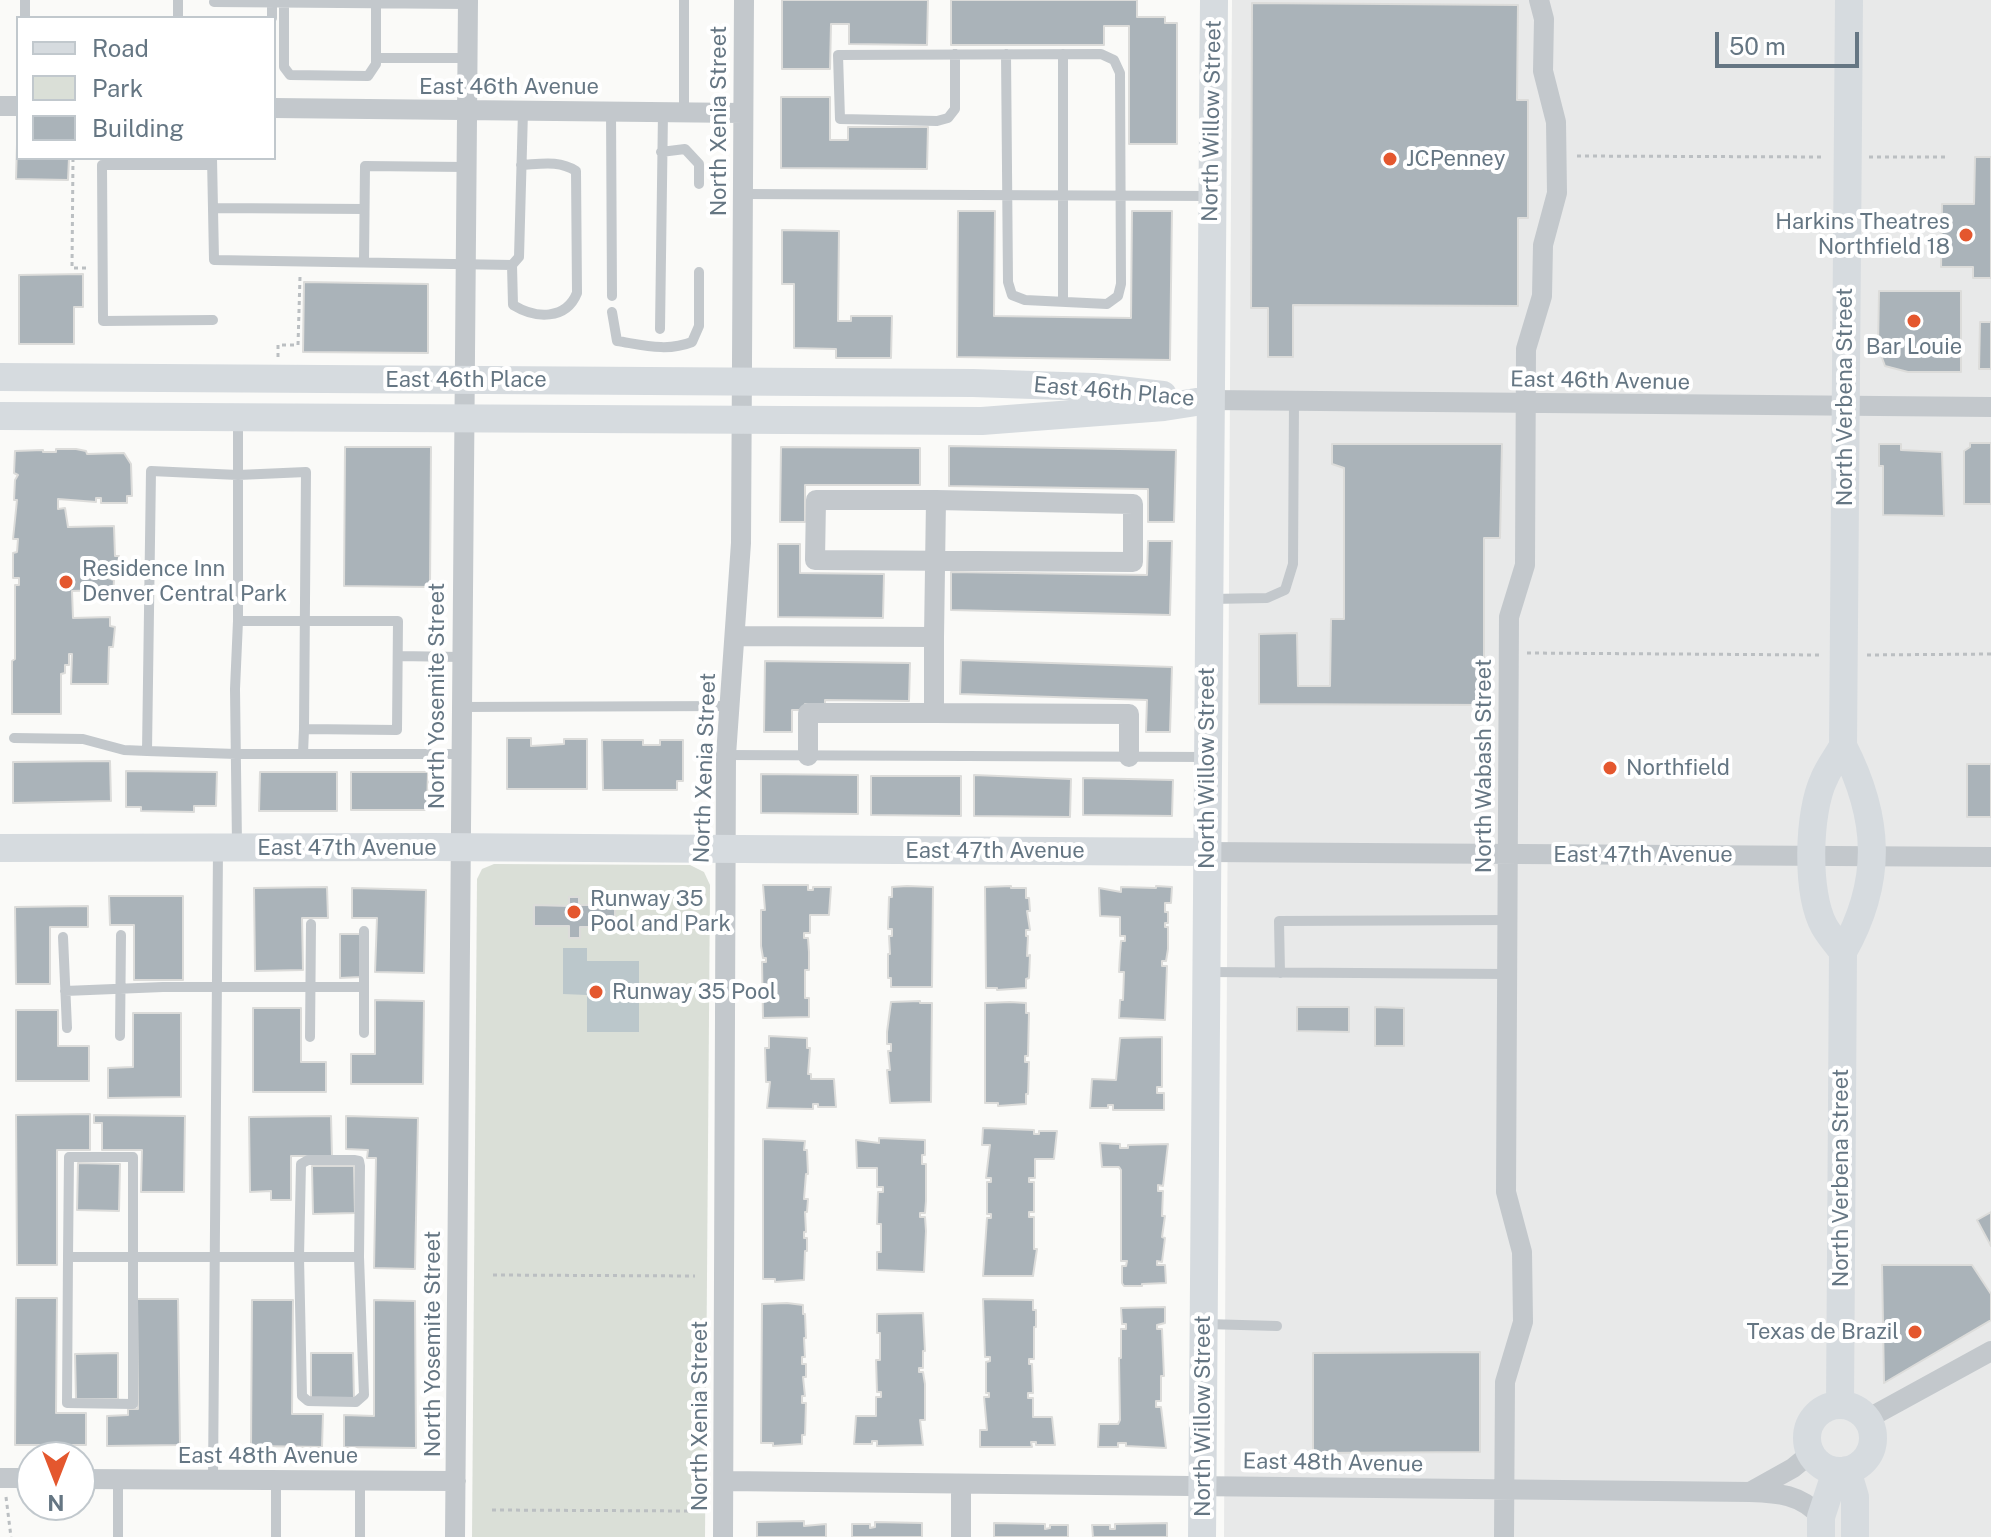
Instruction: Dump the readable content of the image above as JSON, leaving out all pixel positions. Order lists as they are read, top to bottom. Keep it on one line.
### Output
{"streets":{"street":["East 46th Avenue","North Xenia Street","North Willow Street","East 46th Place","North Verbena Street","North Yosemite Street","North Wabash Street","East 47th Avenue","East 48th Avenue"]},"crossings":[["East 46th Avenue","North Xenia Street"],["East 46th Avenue","North Willow Street"],["East 46th Avenue","East 46th Place"],["East 46th Avenue","North Verbena Street"],["East 46th Avenue","North Yosemite Street"],["East 46th Avenue","North Wabash Street"],["North Xenia Street","East 46th Place"],["North Xenia Street","East 47th Avenue"],["North Xenia Street","East 48th Avenue"],["North Willow Street","East 46th Place"],["North Willow Street","East 47th Avenue"],["North Willow Street","East 48th Avenue"],["East 46th Place","North Yosemite Street"],["North Verbena Street","East 47th Avenue"],["North Yosemite Street","East 47th Avenue"],["North Yosemite Street","East 48th Avenue"],["North Wabash Street","East 47th Avenue"],["North Wabash Street","East 48th Avenue"]],"places":["JCPenney","Harkins Theatres Northfield 18","Bar Louie","Residence Inn Denver Central Park","Northfield","Runway 35 Pool and Park","Runway 35 Pool","Texas de Brazil"],"legend":["Road","Park","Building"],"scale_bar":"50 m","north":"bottom"}
